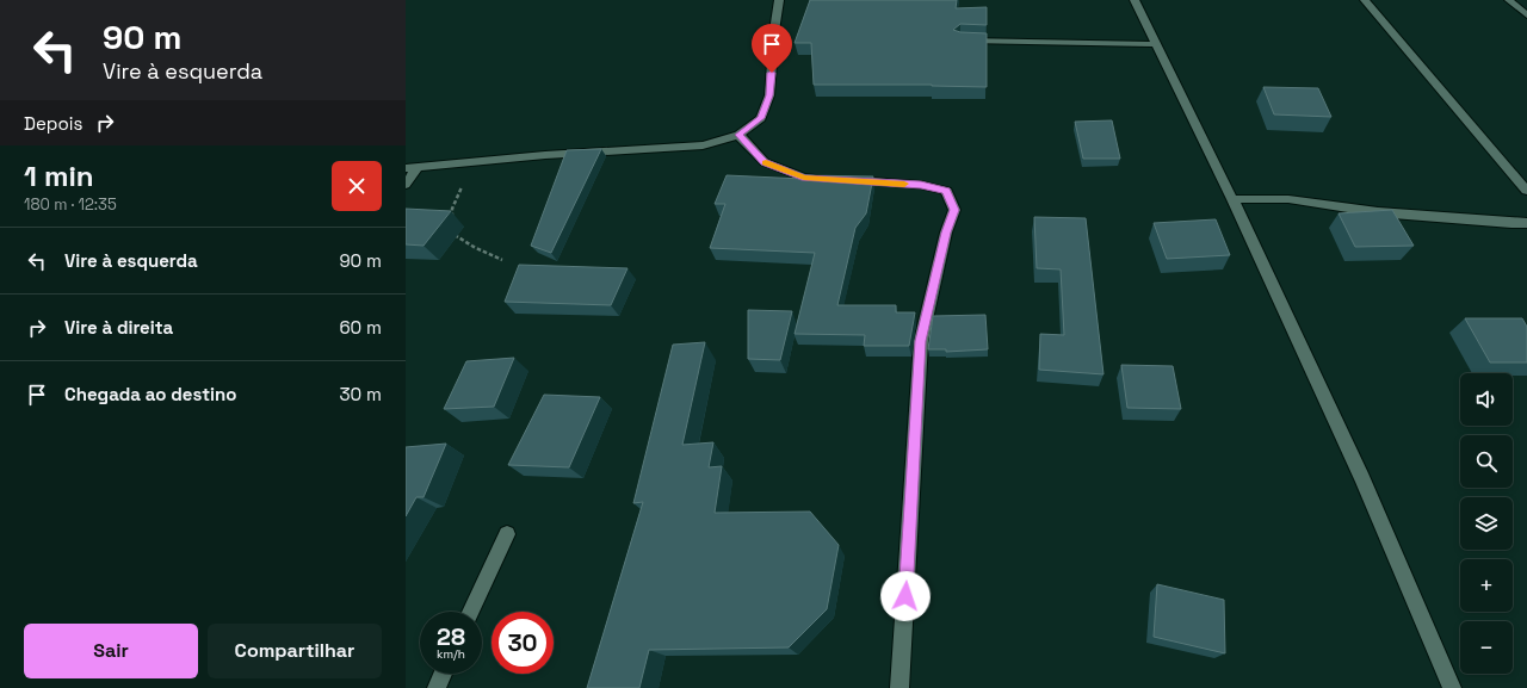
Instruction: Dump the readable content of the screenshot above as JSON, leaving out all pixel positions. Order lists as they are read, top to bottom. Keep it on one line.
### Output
{"page":{"turn":["90 m","Vire à esquerda"],"then":"Depois","heading":["1 min","180 m · 12:35"],"list":[{"name":"Vire à esquerda","value":"90 m"},{"name":"Vire à direita","value":"60 m"},{"name":"Chegada ao destino","value":"30 m"}],"map_buttons":["+","−"],"speed":"28 km/h","limit":"30","buttons":["Sair","Compartilhar"]}}
